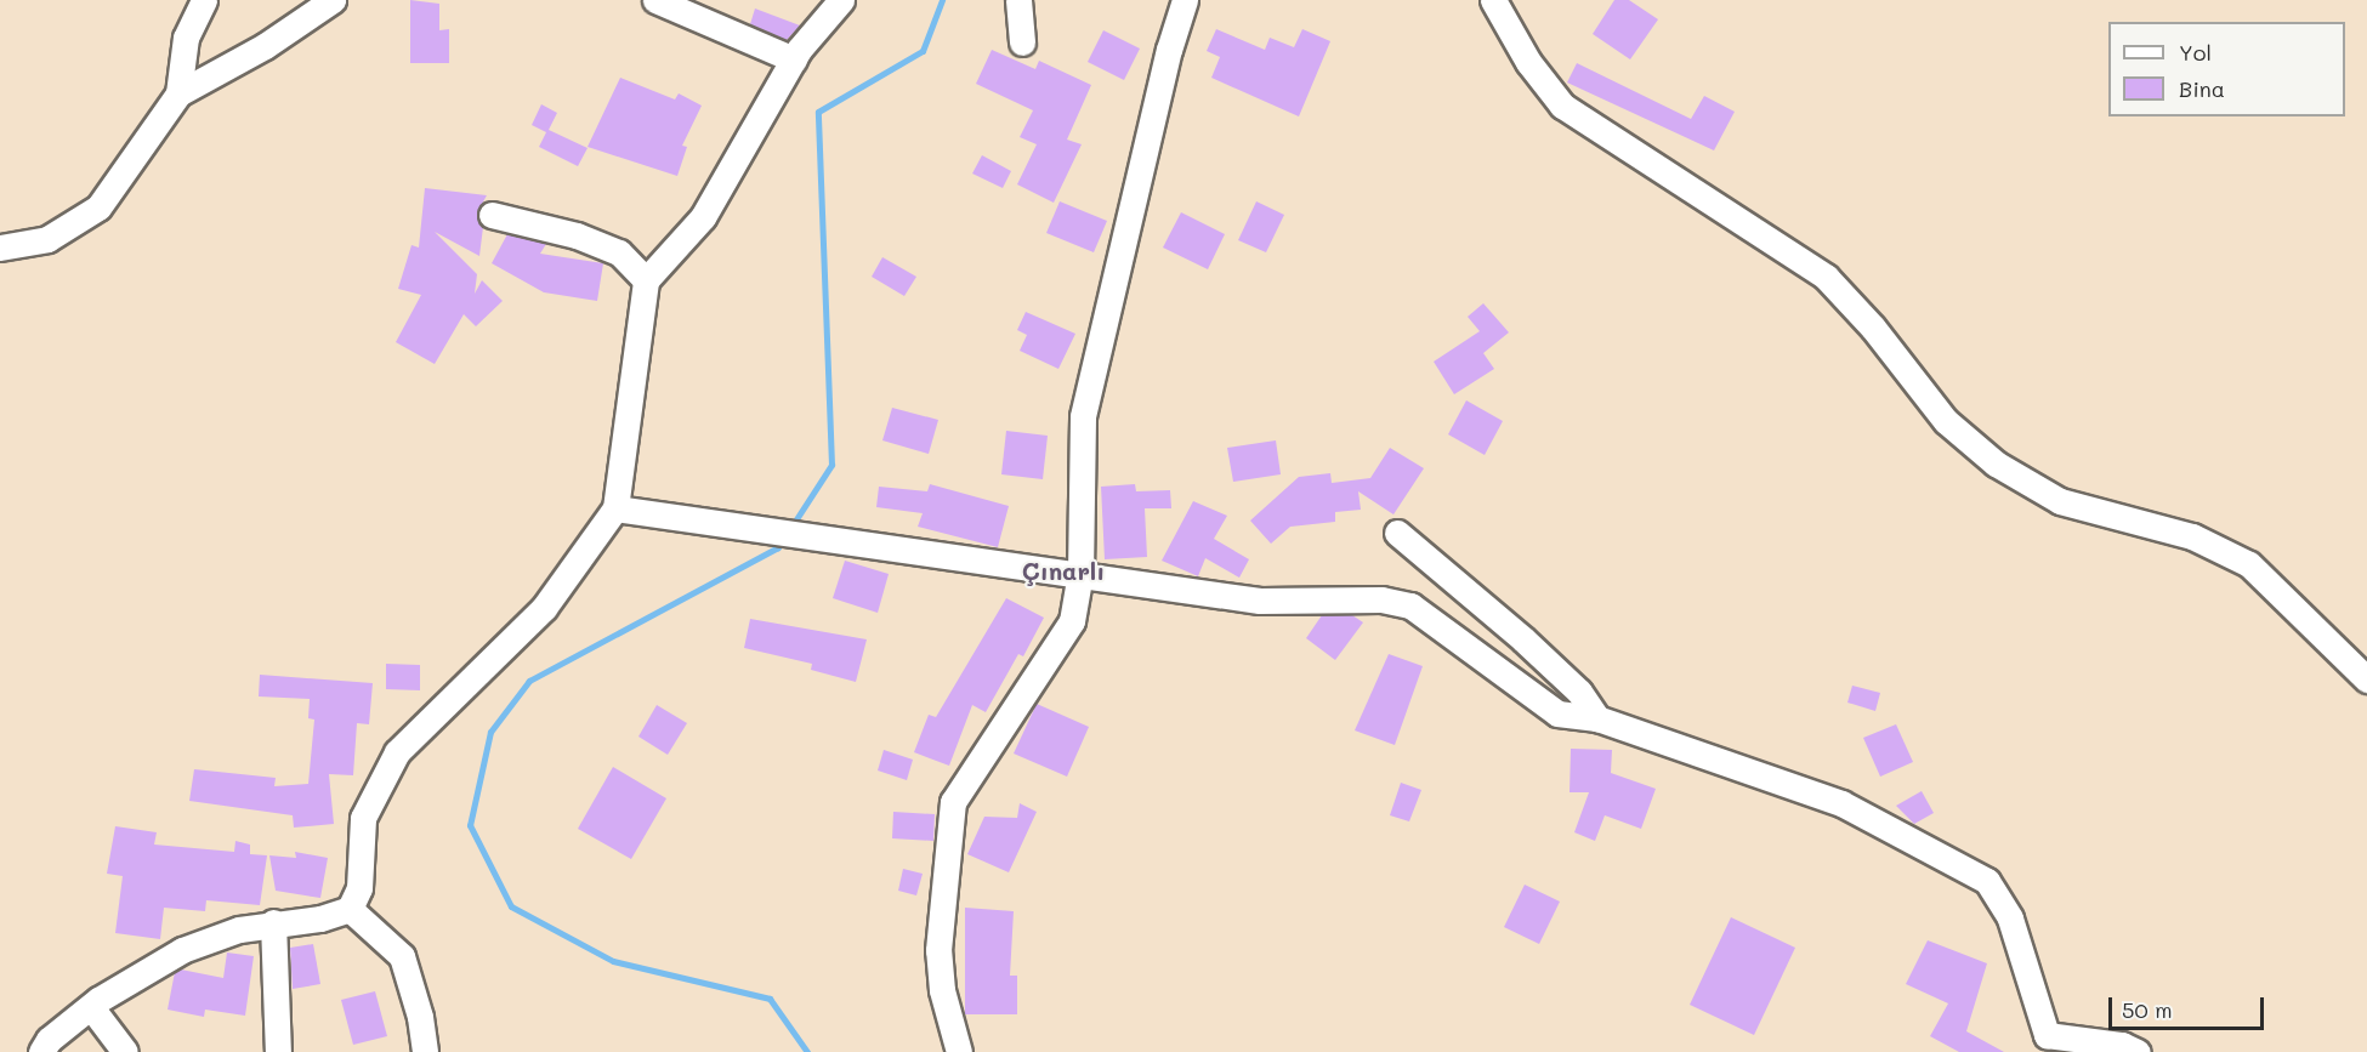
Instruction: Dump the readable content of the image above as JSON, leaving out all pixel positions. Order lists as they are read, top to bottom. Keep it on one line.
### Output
{"districts":["Çınarlı"],"legend":["Yol","Bina"],"scale_bar":"50 m"}
